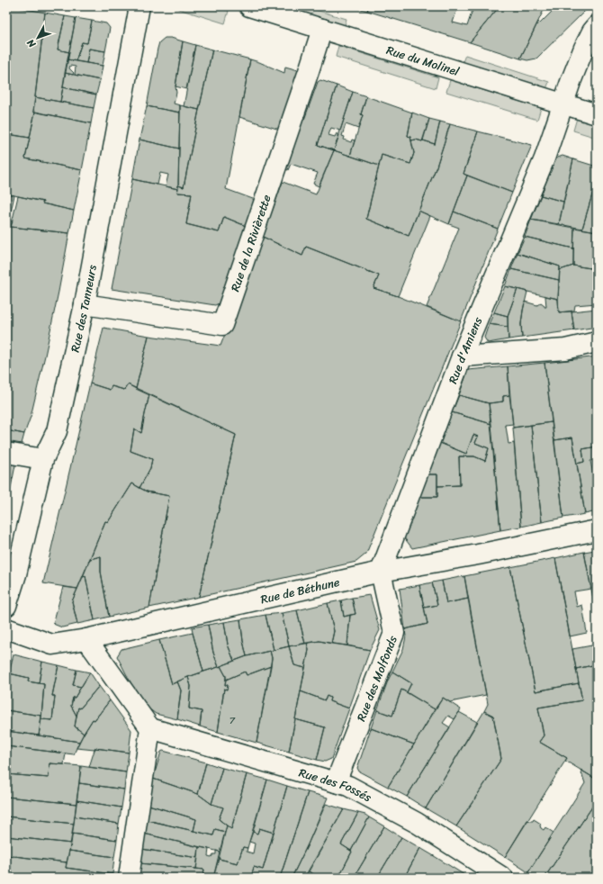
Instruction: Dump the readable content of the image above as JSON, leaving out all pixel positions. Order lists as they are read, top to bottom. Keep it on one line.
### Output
{"streets":{"street":["Rue du Molinel","Rue de la Rivièrette","Rue des Tanneurs","Rue d'Amiens","Rue de Béthune","Rue des Molfonds","Rue des Fossés"]},"crossings":[["Rue du Molinel","Rue de la Rivièrette"],["Rue du Molinel","Rue d'Amiens"],["Rue de la Rivièrette","Rue des Tanneurs"],["Rue d'Amiens","Rue de Béthune"],["Rue d'Amiens","Rue des Molfonds"],["Rue de Béthune","Rue des Molfonds"],["Rue des Molfonds","Rue des Fossés"]],"house_numbers":["7"],"north":"bottom left"}
